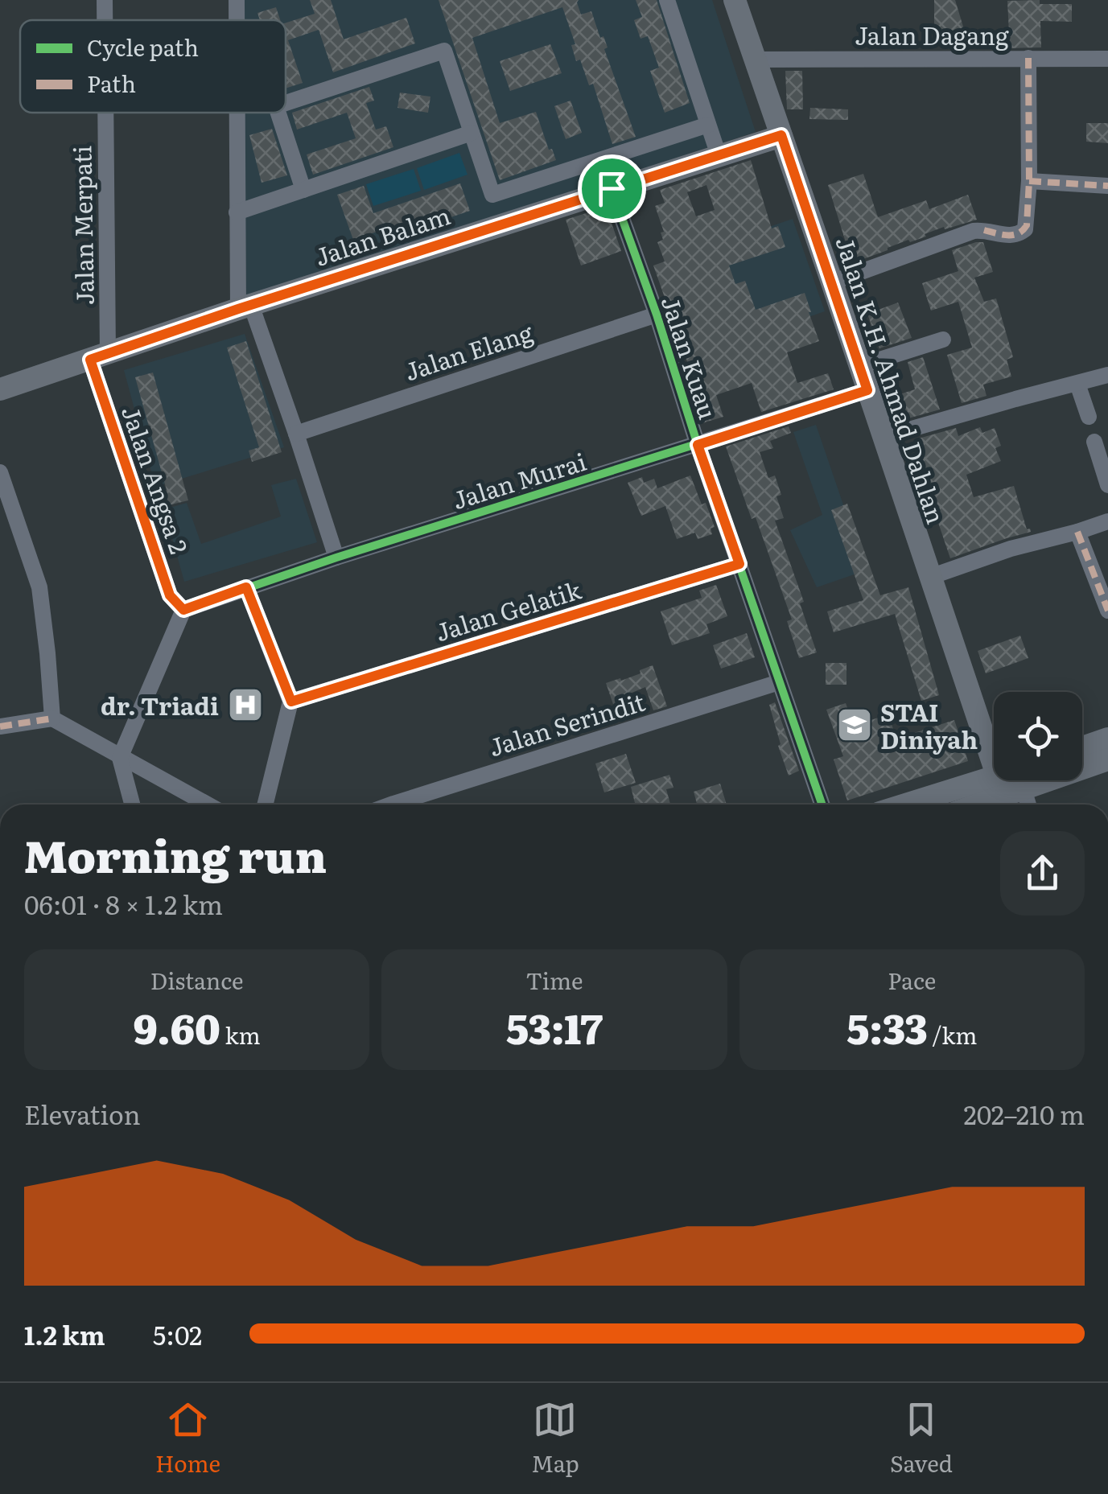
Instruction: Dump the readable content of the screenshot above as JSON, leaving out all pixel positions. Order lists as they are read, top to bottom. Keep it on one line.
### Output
{"streets":{"main road":["Jalan Balam","Jalan K.H. Ahmad Dahlan"],"street":["Jalan Dagang","Jalan Merpati","Jalan Elang","Jalan Kuau","Jalan Angsa 2","Jalan Murai","Jalan Gelatik","Jalan Serindit"]},"crossings":[["Jalan Dagang","Jalan K.H. Ahmad Dahlan"],["Jalan Merpati","Jalan Balam"],["Jalan Merpati","Jalan Angsa 2"],["Jalan Balam","Jalan Kuau"],["Jalan Balam","Jalan K.H. Ahmad Dahlan"],["Jalan Balam","Jalan Angsa 2"],["Jalan Elang","Jalan Kuau"],["Jalan Kuau","Jalan Murai"],["Jalan Kuau","Jalan Gelatik"],["Jalan Kuau","Jalan Serindit"],["Jalan K.H. Ahmad Dahlan","Jalan Murai"],["Jalan Angsa 2","Jalan Murai"]],"places":{"hospital":["dr. Triadi"],"school or university":["STAI Diniyah"]},"legend":["Cycle path","Path"],"page":{"heading":["Morning run","06:01 · 8 × 1.2 km"],"stats":[["Distance","9.60 km"],["Time","53:17"],["Pace","5:33 /km"]],"chart":["Elevation","202–210 m"],"list":[{"name":"1.2 km","note":"5:02"}],"tabs":["Home","Map","Saved"]}}
